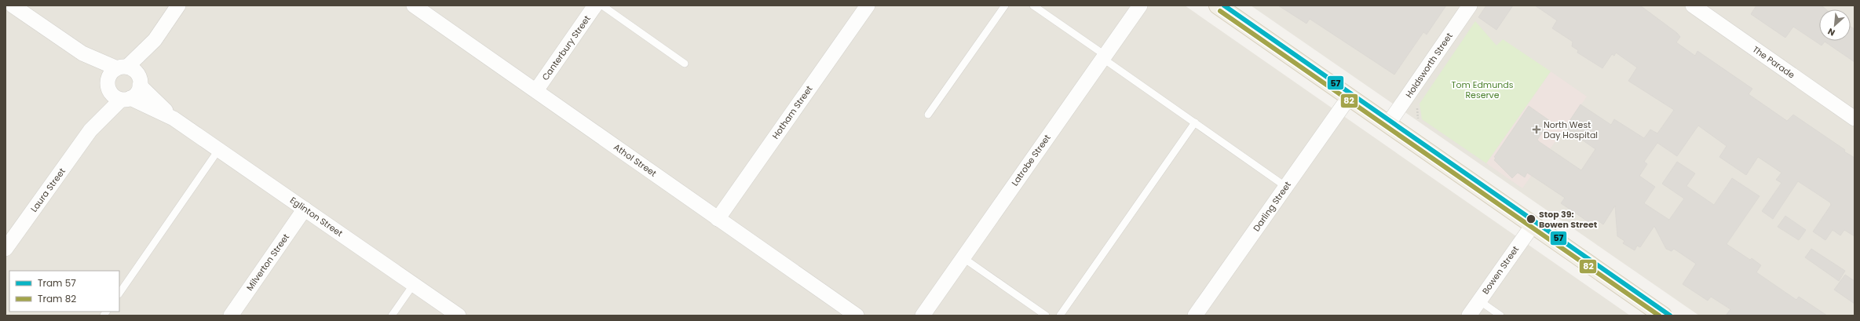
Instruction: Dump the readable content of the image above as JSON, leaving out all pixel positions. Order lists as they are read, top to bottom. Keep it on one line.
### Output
{"streets":{"street":["Canterbury Street","The Parade","Holdsworth Street","Hotham Street","Athol Street","Latrobe Street","Laura Street","Darling Street","Eglinton Street","Milverton Street","Bowen Street"]},"crossings":[["Canterbury Street","Athol Street"],["Hotham Street","Athol Street"],["Laura Street","Eglinton Street"],["Eglinton Street","Milverton Street"]],"parks":["Tom Edmunds Reserve"],"places":{"health":["North West Day Hospital"],"other":["Stop 39: Bowen Street"]},"lines":["tram line 57","tram line 82"],"legend":["Tram 57","Tram 82"],"north":"bottom left"}
